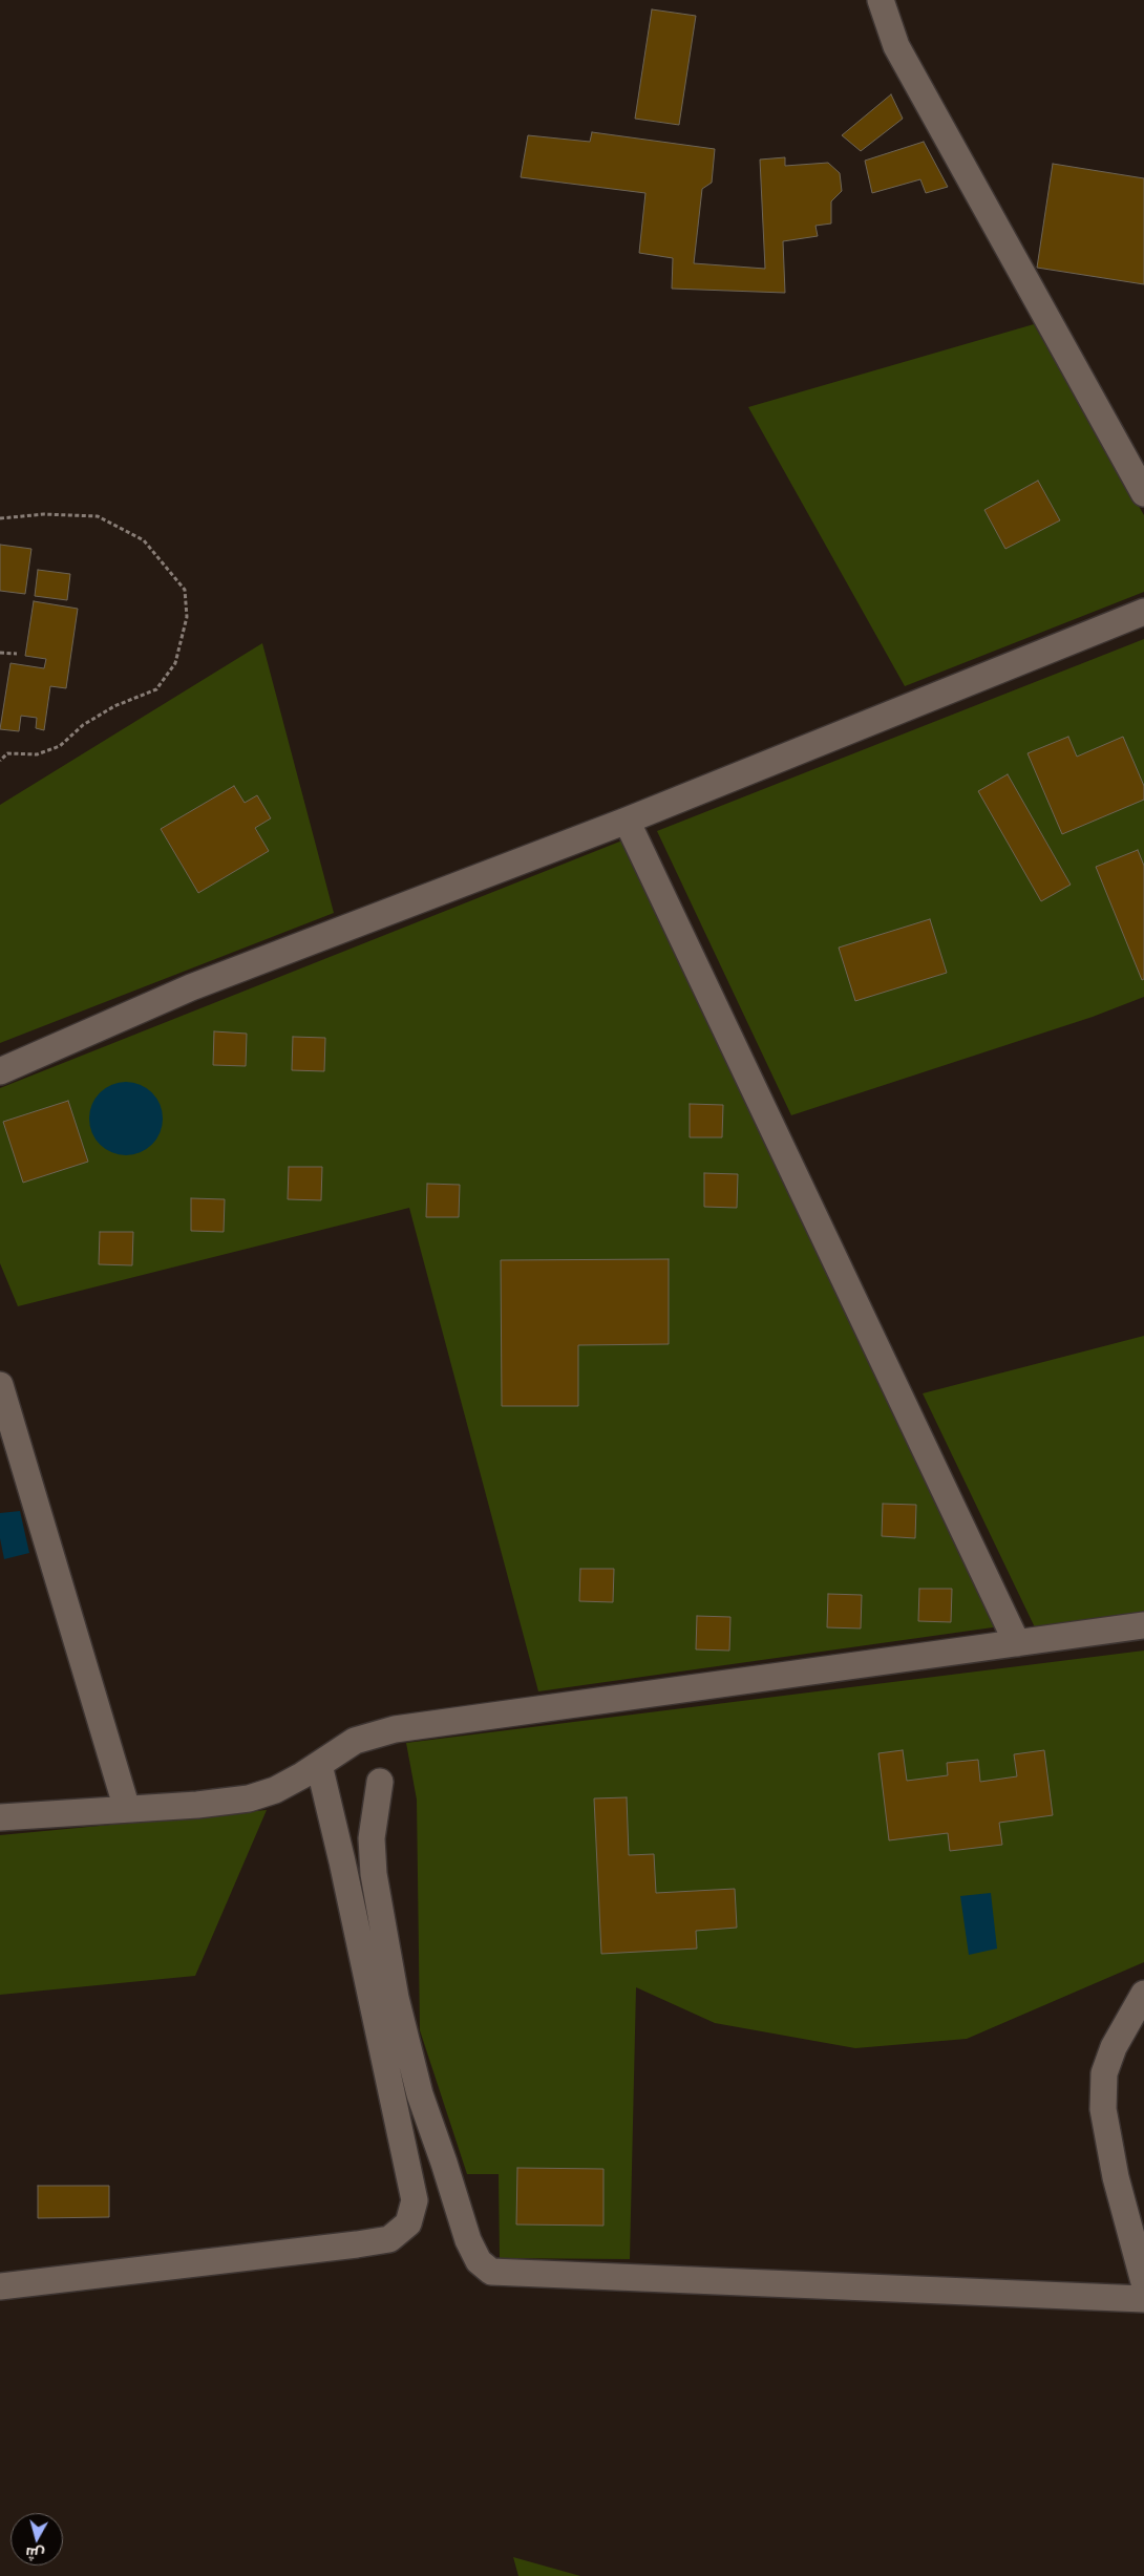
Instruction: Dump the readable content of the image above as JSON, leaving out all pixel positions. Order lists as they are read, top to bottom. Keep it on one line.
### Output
{"north":"bottom"}
